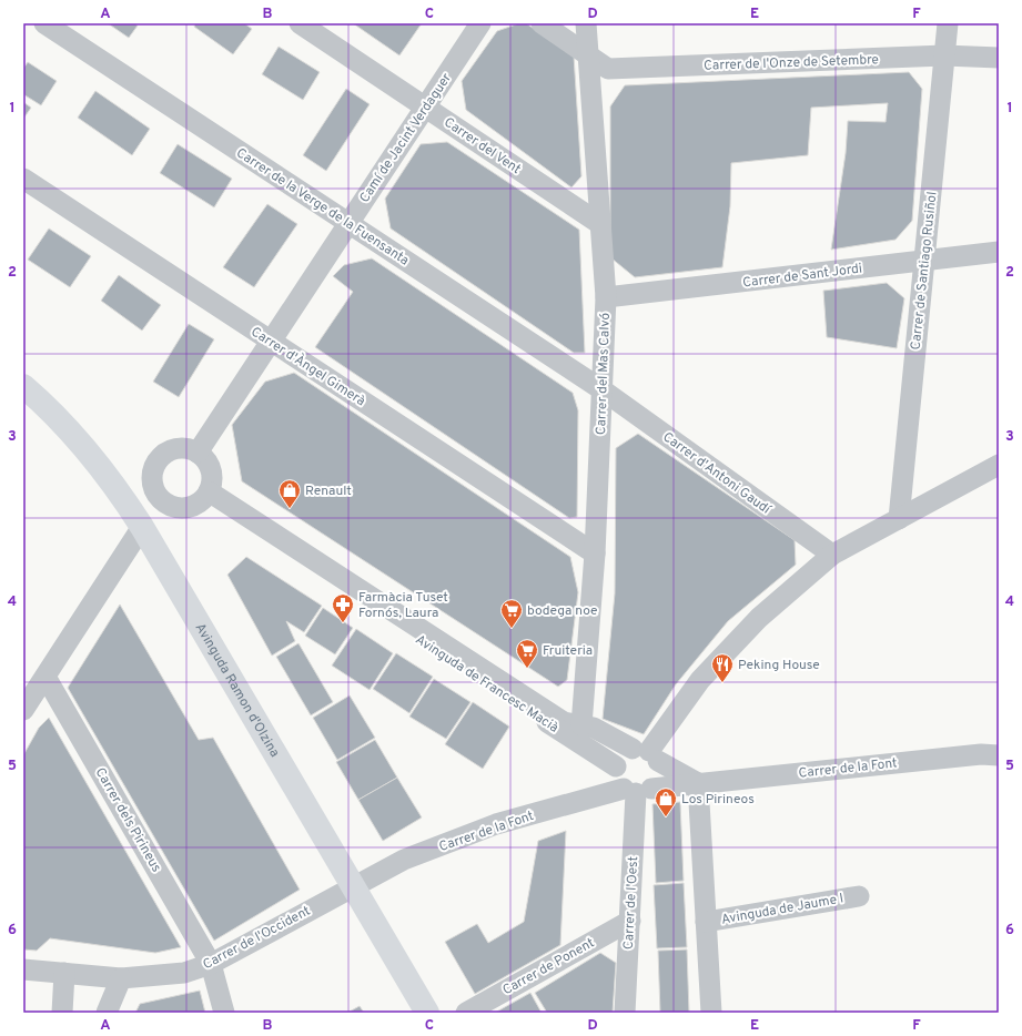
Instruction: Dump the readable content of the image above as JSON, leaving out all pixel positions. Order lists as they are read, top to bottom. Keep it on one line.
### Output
{"streets":{"street":["Carrer de l'Onze de Setembre","Camí de Jacint Verdaguer","Carrer del Vent","Carrer de la Verge de la Fuensanta","Carrer de Santiago Rusiñol","Carrer de Sant Jordi","Carrer d'Àngel Gimerà","Carrer del Mas Calvó","Carrer d'Antoni Gaudí","Avinguda de Francesc Macià","Avinguda Ramon d'Olzina","Carrer de la Font","Carrer dels Pirineus","Carrer de l'Oest","Avinguda de Jaume I","Carrer de l'Occident","Carrer de Ponent"]},"crossings":[["Carrer de l'Onze de Setembre","Carrer de Santiago Rusiñol"],["Carrer de l'Onze de Setembre","Carrer del Mas Calvó"],["Camí de Jacint Verdaguer","Carrer del Vent"],["Camí de Jacint Verdaguer","Carrer de la Verge de la Fuensanta"],["Camí de Jacint Verdaguer","Carrer d'Àngel Gimerà"],["Camí de Jacint Verdaguer","Avinguda de Francesc Macià"],["Carrer del Vent","Carrer del Mas Calvó"],["Carrer de la Verge de la Fuensanta","Carrer del Mas Calvó"],["Carrer de la Verge de la Fuensanta","Carrer d'Antoni Gaudí"],["Carrer de Santiago Rusiñol","Carrer de Sant Jordi"],["Carrer de Sant Jordi","Carrer del Mas Calvó"],["Carrer d'Àngel Gimerà","Carrer del Mas Calvó"],["Carrer del Mas Calvó","Carrer d'Antoni Gaudí"],["Carrer del Mas Calvó","Avinguda de Francesc Macià"],["Avinguda de Francesc Macià","Carrer de la Font"],["Avinguda de Francesc Macià","Carrer de l'Oest"],["Avinguda Ramon d'Olzina","Carrer de la Font"],["Avinguda Ramon d'Olzina","Carrer de l'Occident"],["Carrer de la Font","Carrer de l'Oest"],["Carrer de la Font","Avinguda de Jaume I"],["Carrer de la Font","Carrer de l'Occident"],["Carrer dels Pirineus","Carrer de l'Occident"],["Carrer de l'Oest","Carrer de Ponent"]],"places":{"shop":["Renault","Los Pirineos"],"pharmacy":["Farmàcia Tuset Fornós, Laura"],"supermarket":["bodega noe","Fruiteria"],"restaurant":["Peking House"]},"grid":{"columns":["A","B","C","D","E","F"],"rows":["1","2","3","4","5","6"]}}
